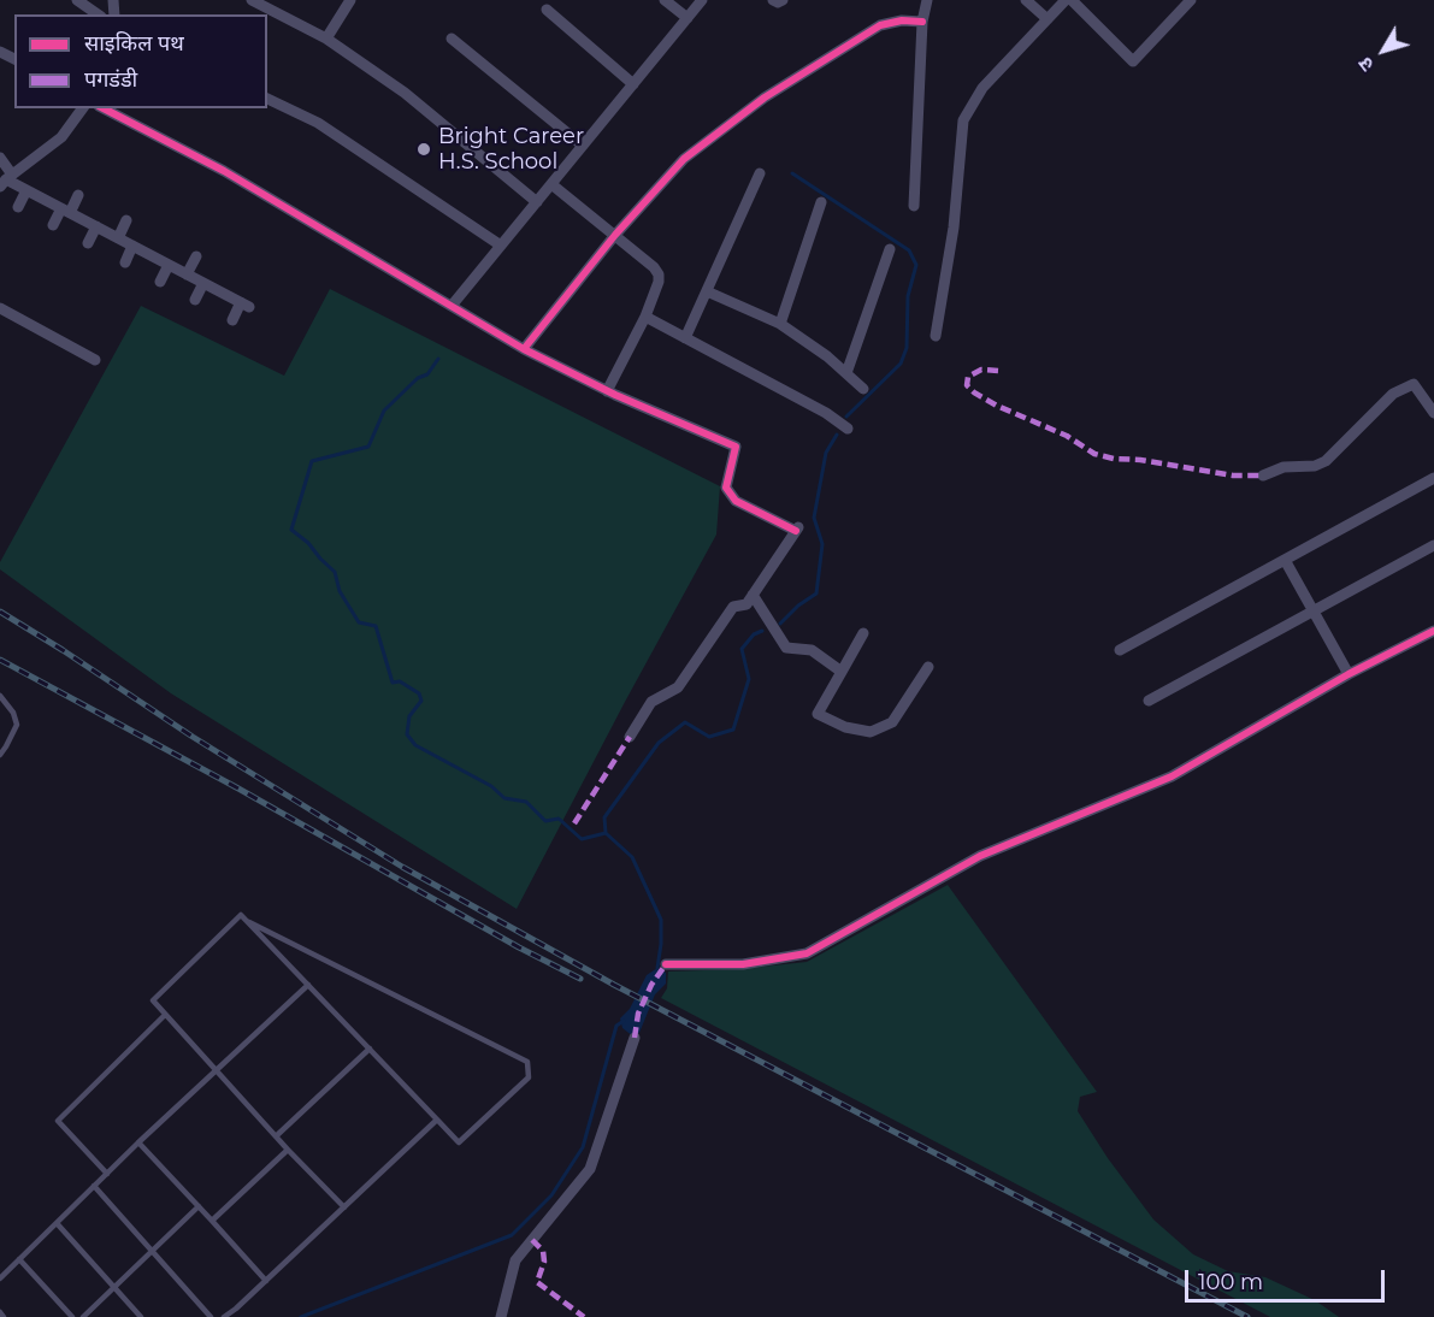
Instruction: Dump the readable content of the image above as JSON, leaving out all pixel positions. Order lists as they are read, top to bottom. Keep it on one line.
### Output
{"places":["Bright Career H.S. School"],"legend":["साइकिल पथ","पगडंडी"],"scale_bar":"100 m","north":"bottom left"}
